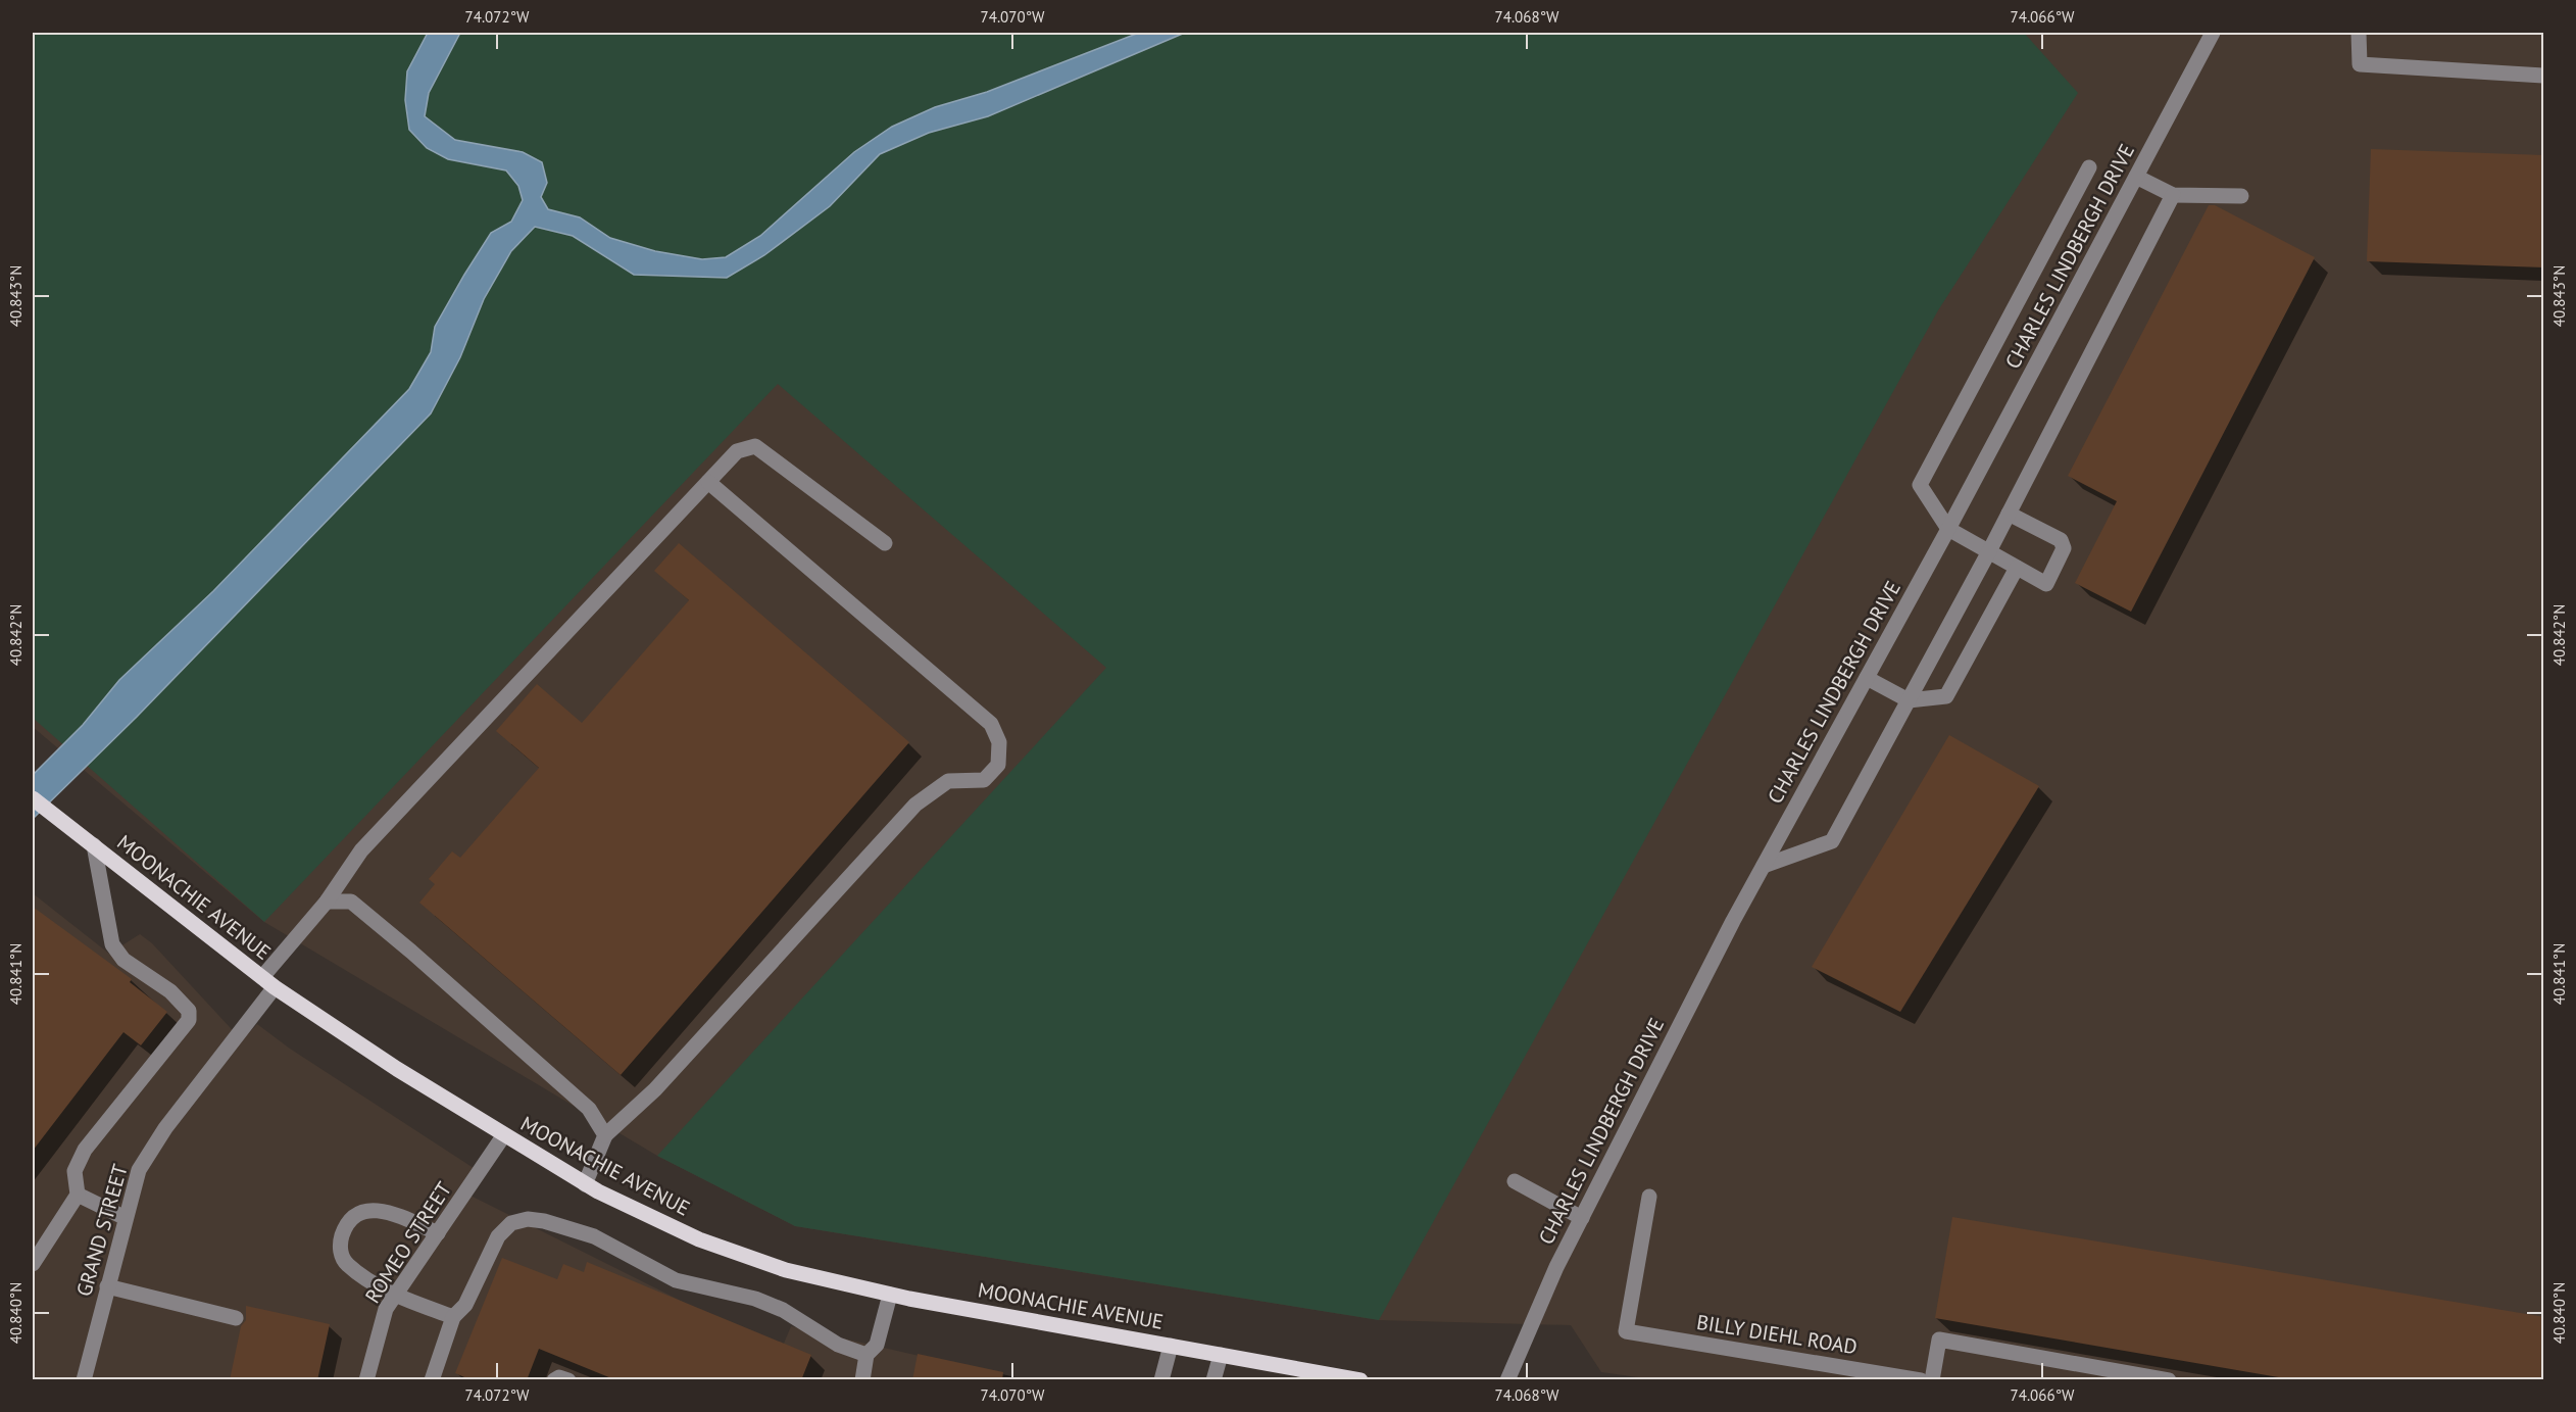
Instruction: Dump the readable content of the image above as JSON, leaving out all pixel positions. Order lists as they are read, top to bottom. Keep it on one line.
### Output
{"streets":{"main road":["MOONACHIE AVENUE"],"street":["CHARLES LINDBERGH DRIVE","GRAND STREET","ROMEO STREET","BILLY DIEHL ROAD"]},"crossings":[["MOONACHIE AVENUE","GRAND STREET"],["MOONACHIE AVENUE","ROMEO STREET"]],"coordinates":["74.072°W","74.070°W","74.068°W","74.066°W","40.843°N","40.842°N","40.841°N","40.840°N"]}
